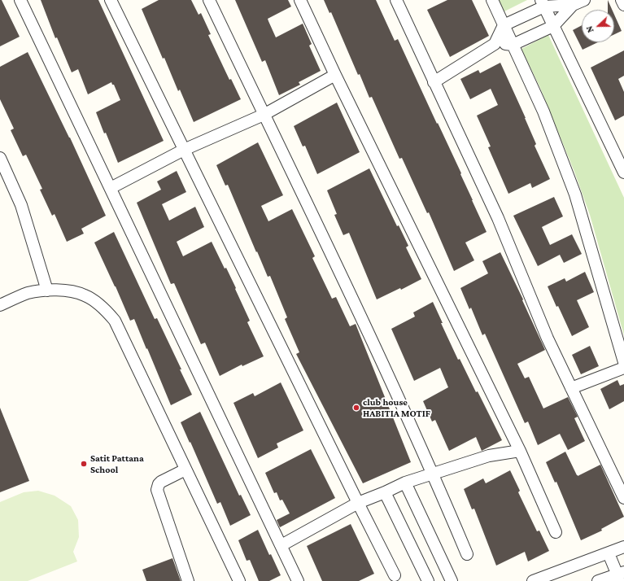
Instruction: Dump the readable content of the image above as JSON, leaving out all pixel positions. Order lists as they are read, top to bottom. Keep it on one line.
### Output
{"places":["club house HABITIA MOTIF","Satit Pattana School"],"north":"left"}
